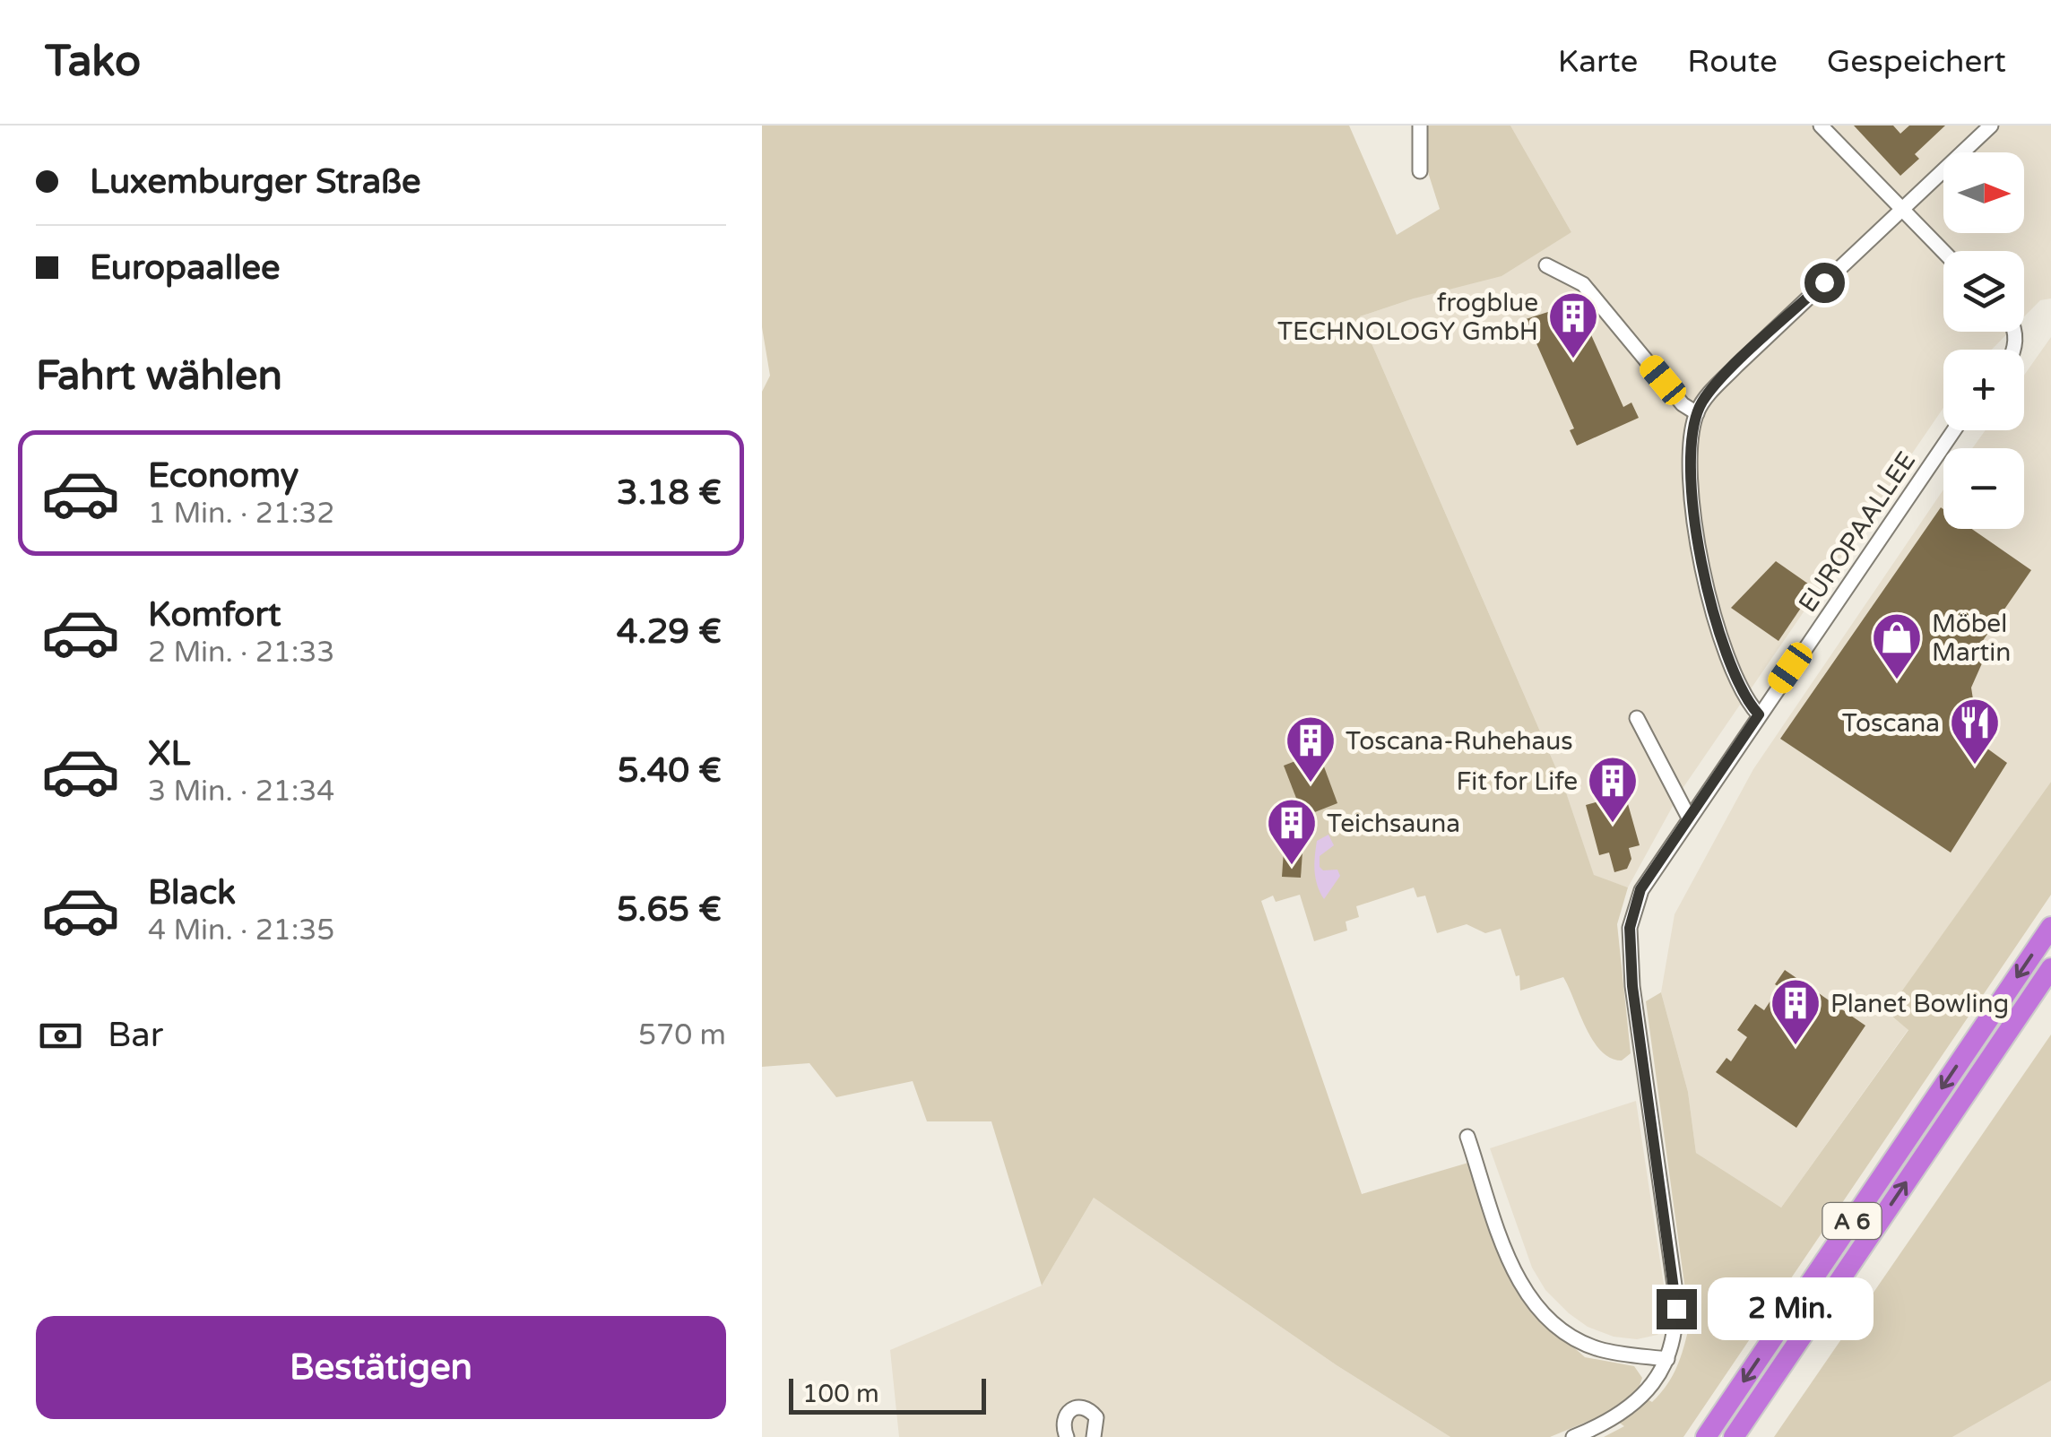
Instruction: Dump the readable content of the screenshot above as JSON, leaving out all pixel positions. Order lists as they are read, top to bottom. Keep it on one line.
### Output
{"streets":{"highway":["A 6"],"street":["EUROPAALLEE"]},"places":{"building":["frogblue TECHNOLOGY GmbH","Toscana-Ruhehaus","Fit for Life","Teichsauna","Planet Bowling"],"shop":["Möbel Martin"],"restaurant":["Toscana"]},"scale_bar":"100 m","north":"right","page":{"header":"Tako","nav":["Karte","Route","Gespeichert"],"banner":["Luxemburger Straße","Europaallee"],"map_buttons":["+","−"],"heading":"Fahrt wählen","list":[{"name":"Economy","note":"1 Min. · 21:32","value":"3.18 €"},{"name":"Komfort","note":"2 Min. · 21:33","value":"4.29 €"},{"name":"XL","note":"3 Min. · 21:34","value":"5.40 €"},{"name":"Black","note":"4 Min. · 21:35","value":"5.65 €"}],"pay":["Bar","570 m"],"bubble":"2 Min.","buttons":"Bestätigen","scale":"100 m"}}
